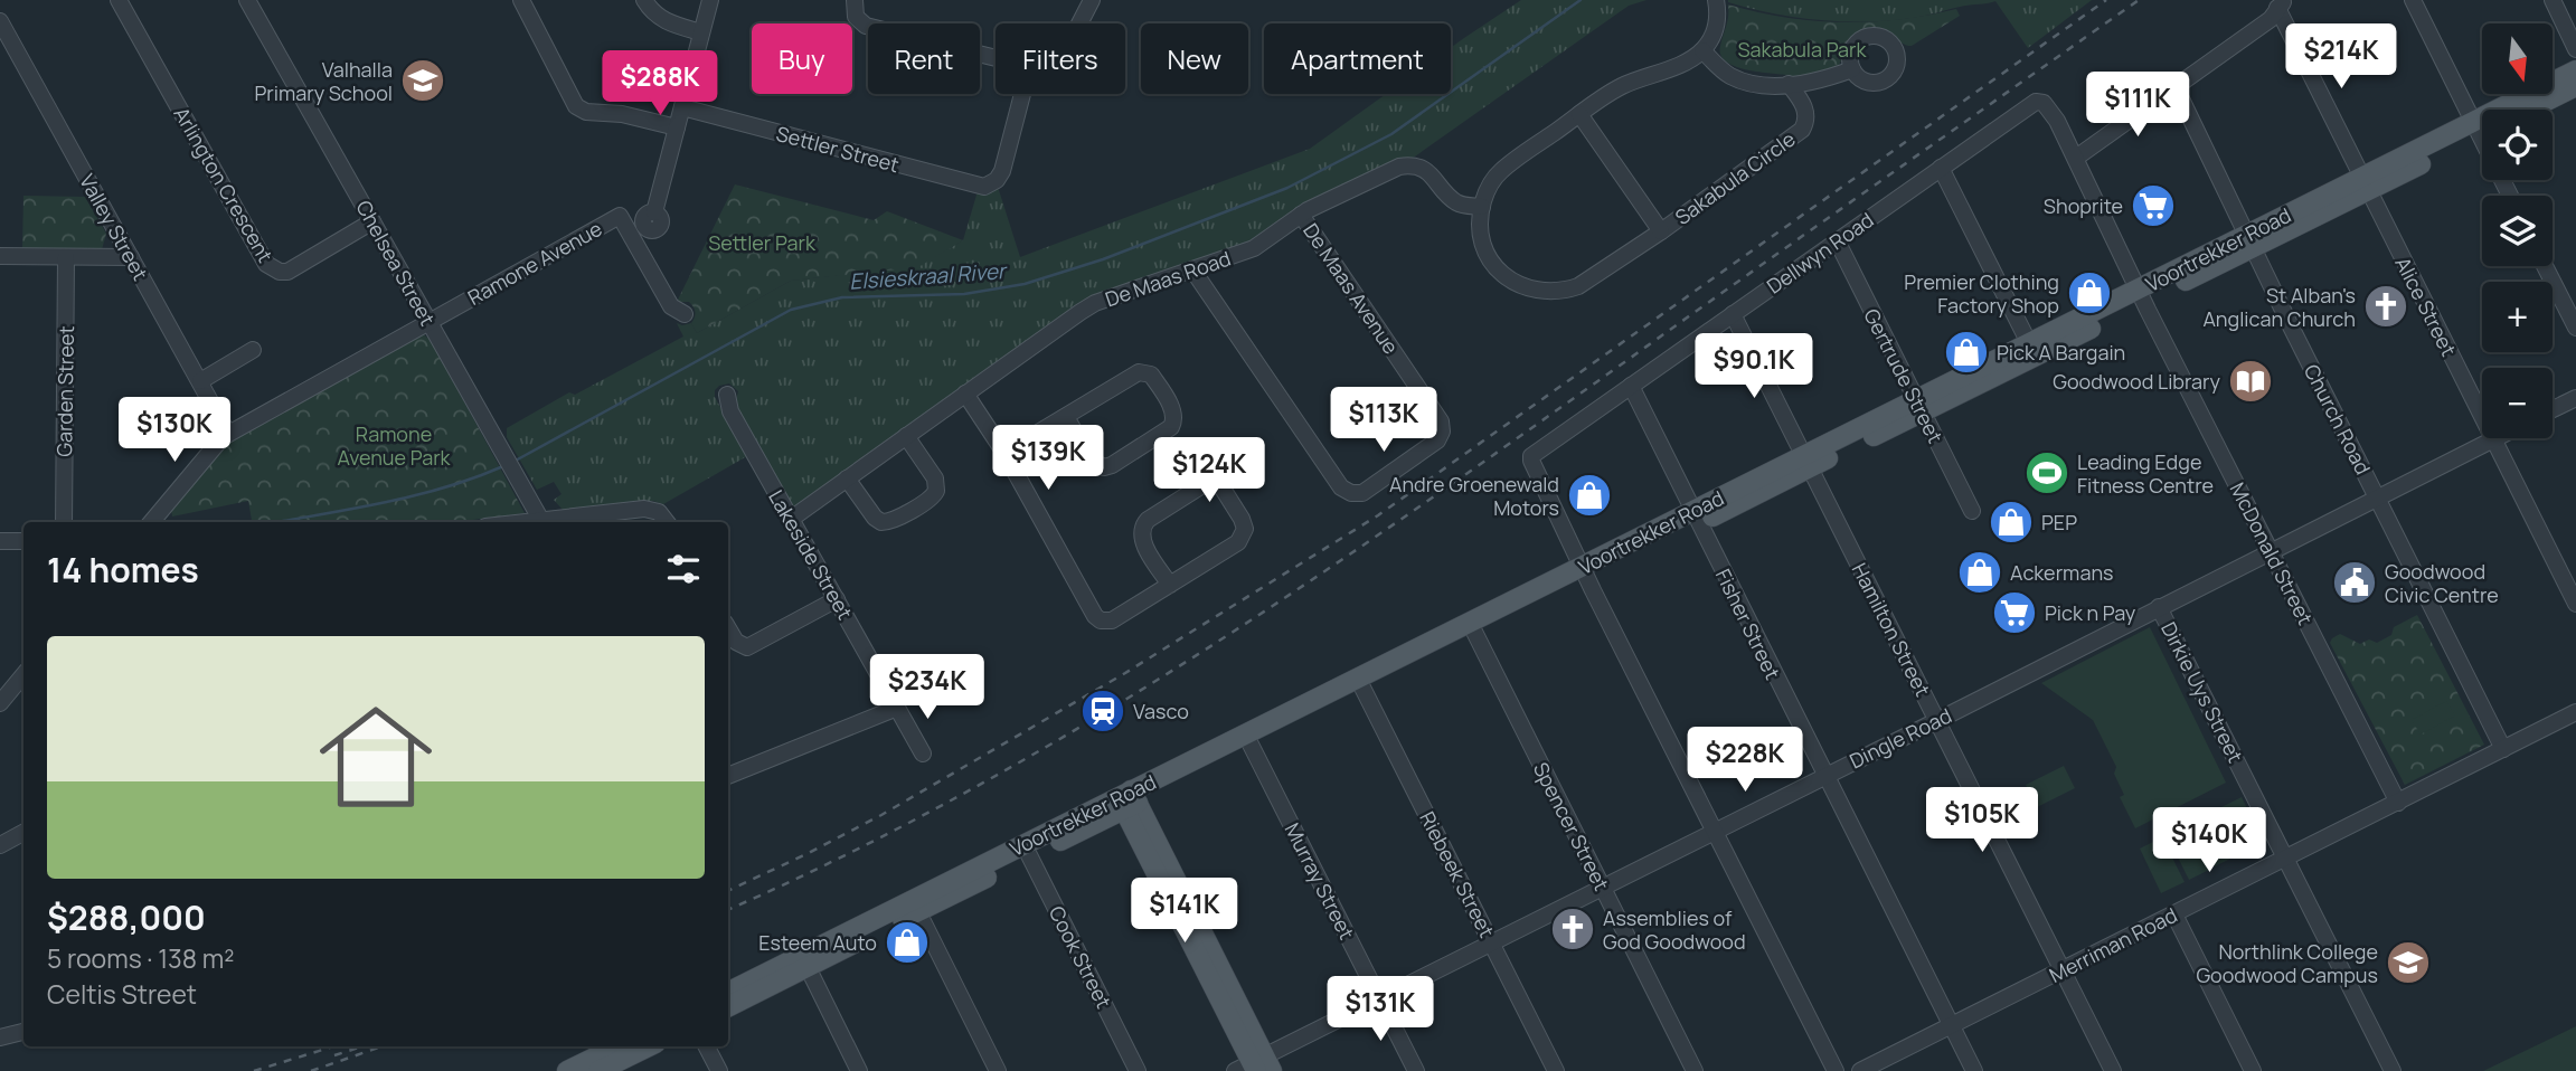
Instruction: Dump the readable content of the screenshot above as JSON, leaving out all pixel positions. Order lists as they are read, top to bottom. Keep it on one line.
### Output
{"streets":{"main road":["Voortrekker Road"],"street":["Settler Street","Sakabula Circle","Arlington Crescent","Valley Street","Dellwyn Road","Chelsea Street","Ramone Avenue","De Maas Road","De Maas Avenue","Alice Street","Gertrude Street","Garden Street","Church Road","McDonald Street","Lakeside Street","Fisher Street","Hamilton Street","Dirkie Uys Street","Dingle Road","Spencer Street","Riebeek Street","Murray Street","Merriman Road","Cook Street"]},"crossings":[["Sakabula Circle","De Maas Road"],["Arlington Crescent","Chelsea Street"],["Valley Street","Ramone Avenue"],["Voortrekker Road","Dellwyn Road"],["Voortrekker Road","Alice Street"],["Voortrekker Road","Gertrude Street"],["Voortrekker Road","Church Road"],["Voortrekker Road","McDonald Street"],["Voortrekker Road","Fisher Street"],["Voortrekker Road","Hamilton Street"],["Voortrekker Road","Spencer Street"],["Voortrekker Road","Riebeek Street"],["Voortrekker Road","Murray Street"],["Voortrekker Road","Cook Street"],["Dellwyn Road","Gertrude Street"],["Dellwyn Road","McDonald Street"],["Dellwyn Road","Fisher Street"],["Dellwyn Road","Hamilton Street"],["Chelsea Street","Ramone Avenue"],["De Maas Road","De Maas Avenue"],["De Maas Road","Lakeside Street"],["Alice Street","Dingle Road"],["Church Road","Dingle Road"],["Church Road","Merriman Road"],["McDonald Street","Dingle Road"],["McDonald Street","Merriman Road"],["Fisher Street","Dingle Road"],["Fisher Street","Merriman Road"],["Hamilton Street","Dingle Road"],["Hamilton Street","Merriman Road"],["Dirkie Uys Street","Dingle Road"],["Dirkie Uys Street","Merriman Road"],["Dingle Road","Spencer Street"],["Dingle Road","Riebeek Street"],["Dingle Road","Murray Street"]],"water":["Elsieskraal River"],"parks":["Sakabula Park","Settler Park","Ramone Avenue Park"],"places":{"school or university":["Valhalla Primary School","Northlink College Goodwood Campus"],"supermarket":["Shoprite","Pick n Pay"],"shop":["Premier Clothing Factory Shop","Pick A Bargain","Andre Groenewald Motors","PEP","Ackermans","Esteem Auto"],"church":["St Alban's Anglican Church","Assemblies of God Goodwood"],"library":["Goodwood Library"],"sports":["Leading Edge Fitness Centre"],"public building":["Goodwood Civic Centre"],"station":["Vasco"]},"north":"bottom","page":{"map_buttons":["+","−"],"price":["$214K","$288K","$111K","$90.1K","$113K","$130K","$139K","$124K","$234K","$228K","$105K","$140K","$141K","$131K"],"chip":["Buy","Rent","Filters","New","Apartment"],"heading":"14 homes","list":[{"name":"$288,000","note":"5 rooms · 138 m² · Celtis Street"}]}}
